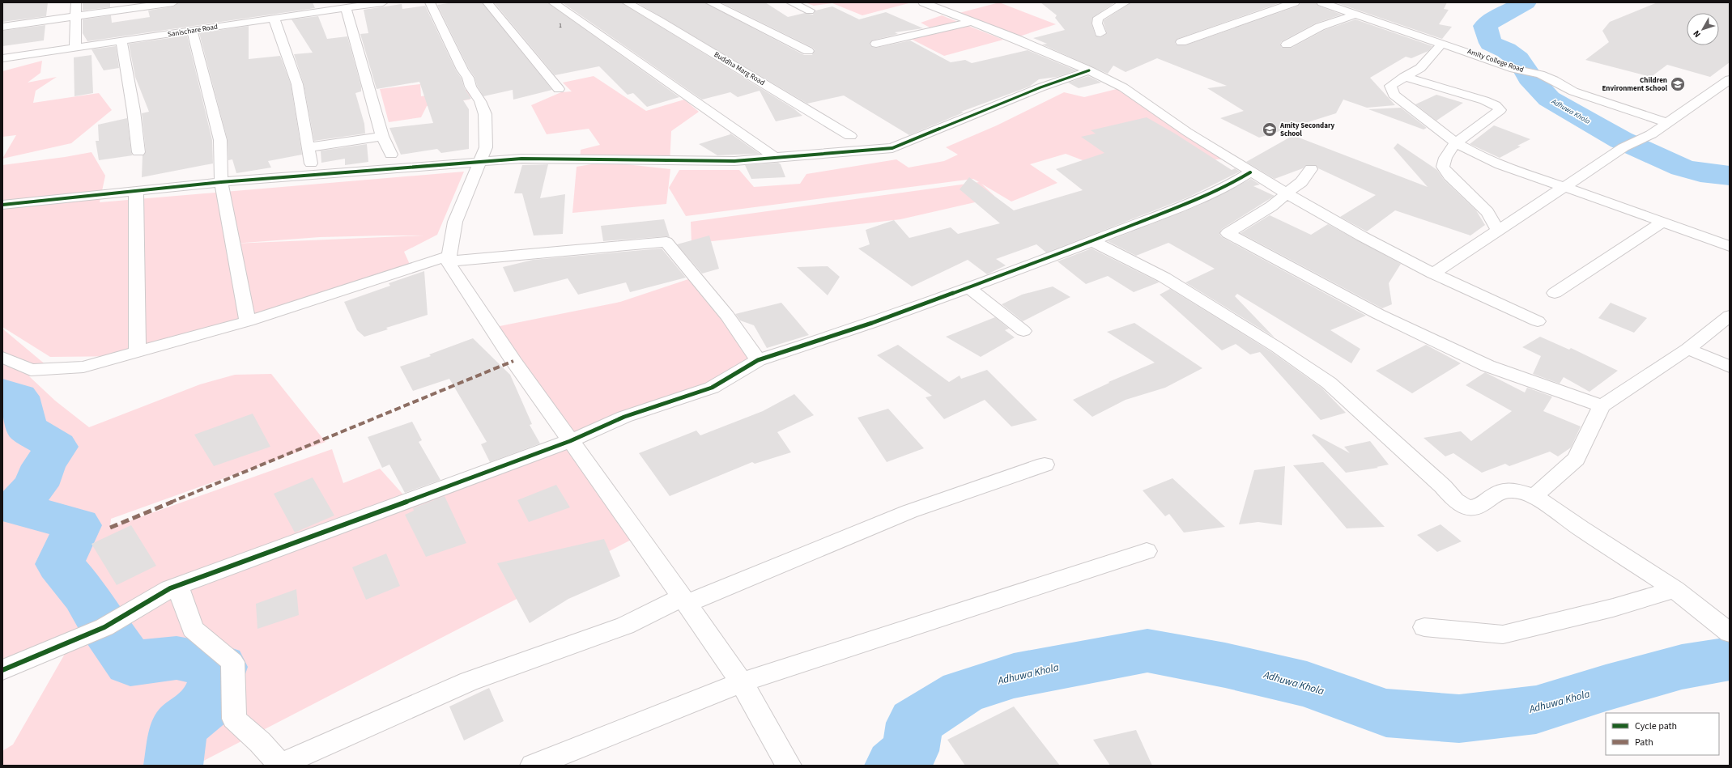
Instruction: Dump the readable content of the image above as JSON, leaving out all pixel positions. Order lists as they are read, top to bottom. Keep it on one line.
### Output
{"streets":{"street":["Sanischare Road","Amity College Road","Buddha Marg Road"]},"water":["Adhuwa Khola"],"places":{"school or university":["Children Environment School","Amity Secondary School"]},"house_numbers":["1"],"legend":["Cycle path","Path"],"north":"bottom left"}
